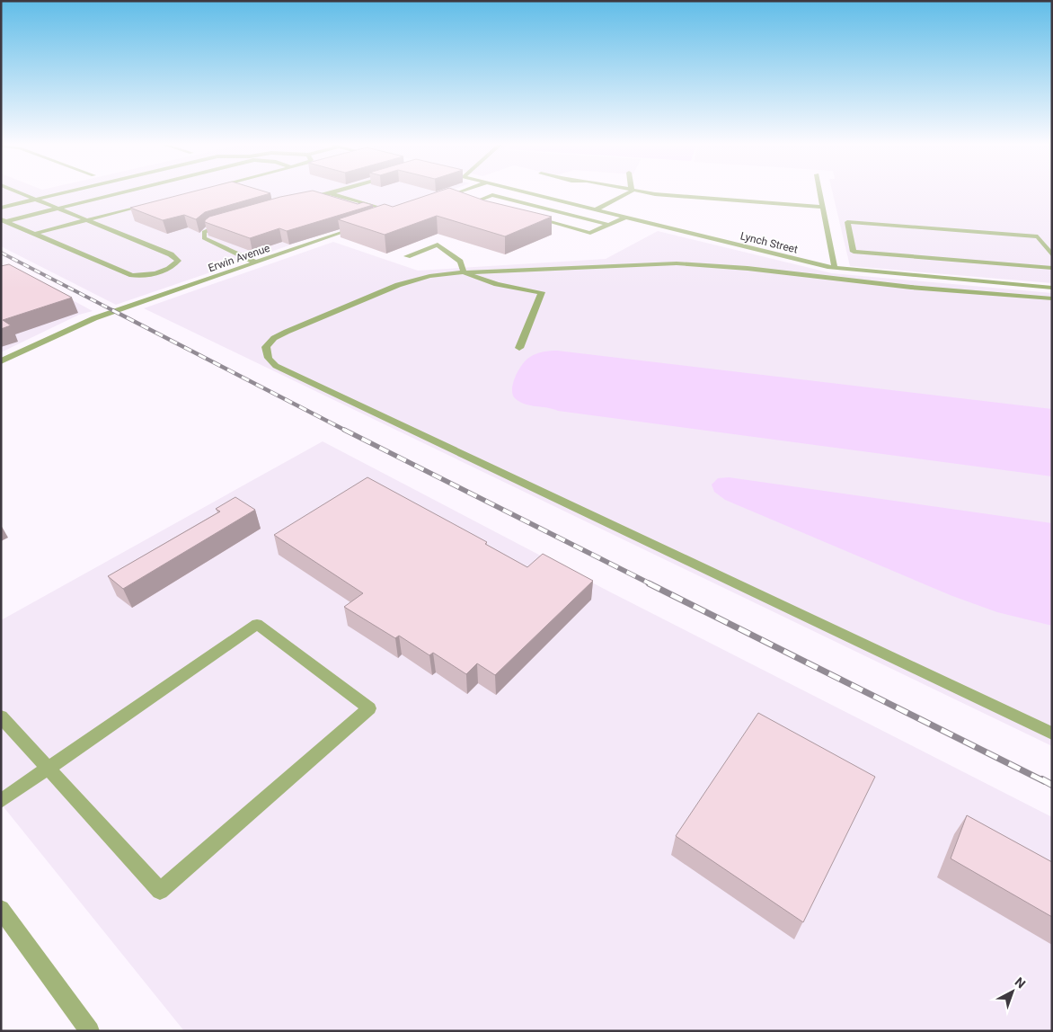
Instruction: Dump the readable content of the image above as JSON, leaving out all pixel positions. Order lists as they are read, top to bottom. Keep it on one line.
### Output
{"streets":{"street":["Lynch Street","Erwin Avenue"]},"north":"top right"}
